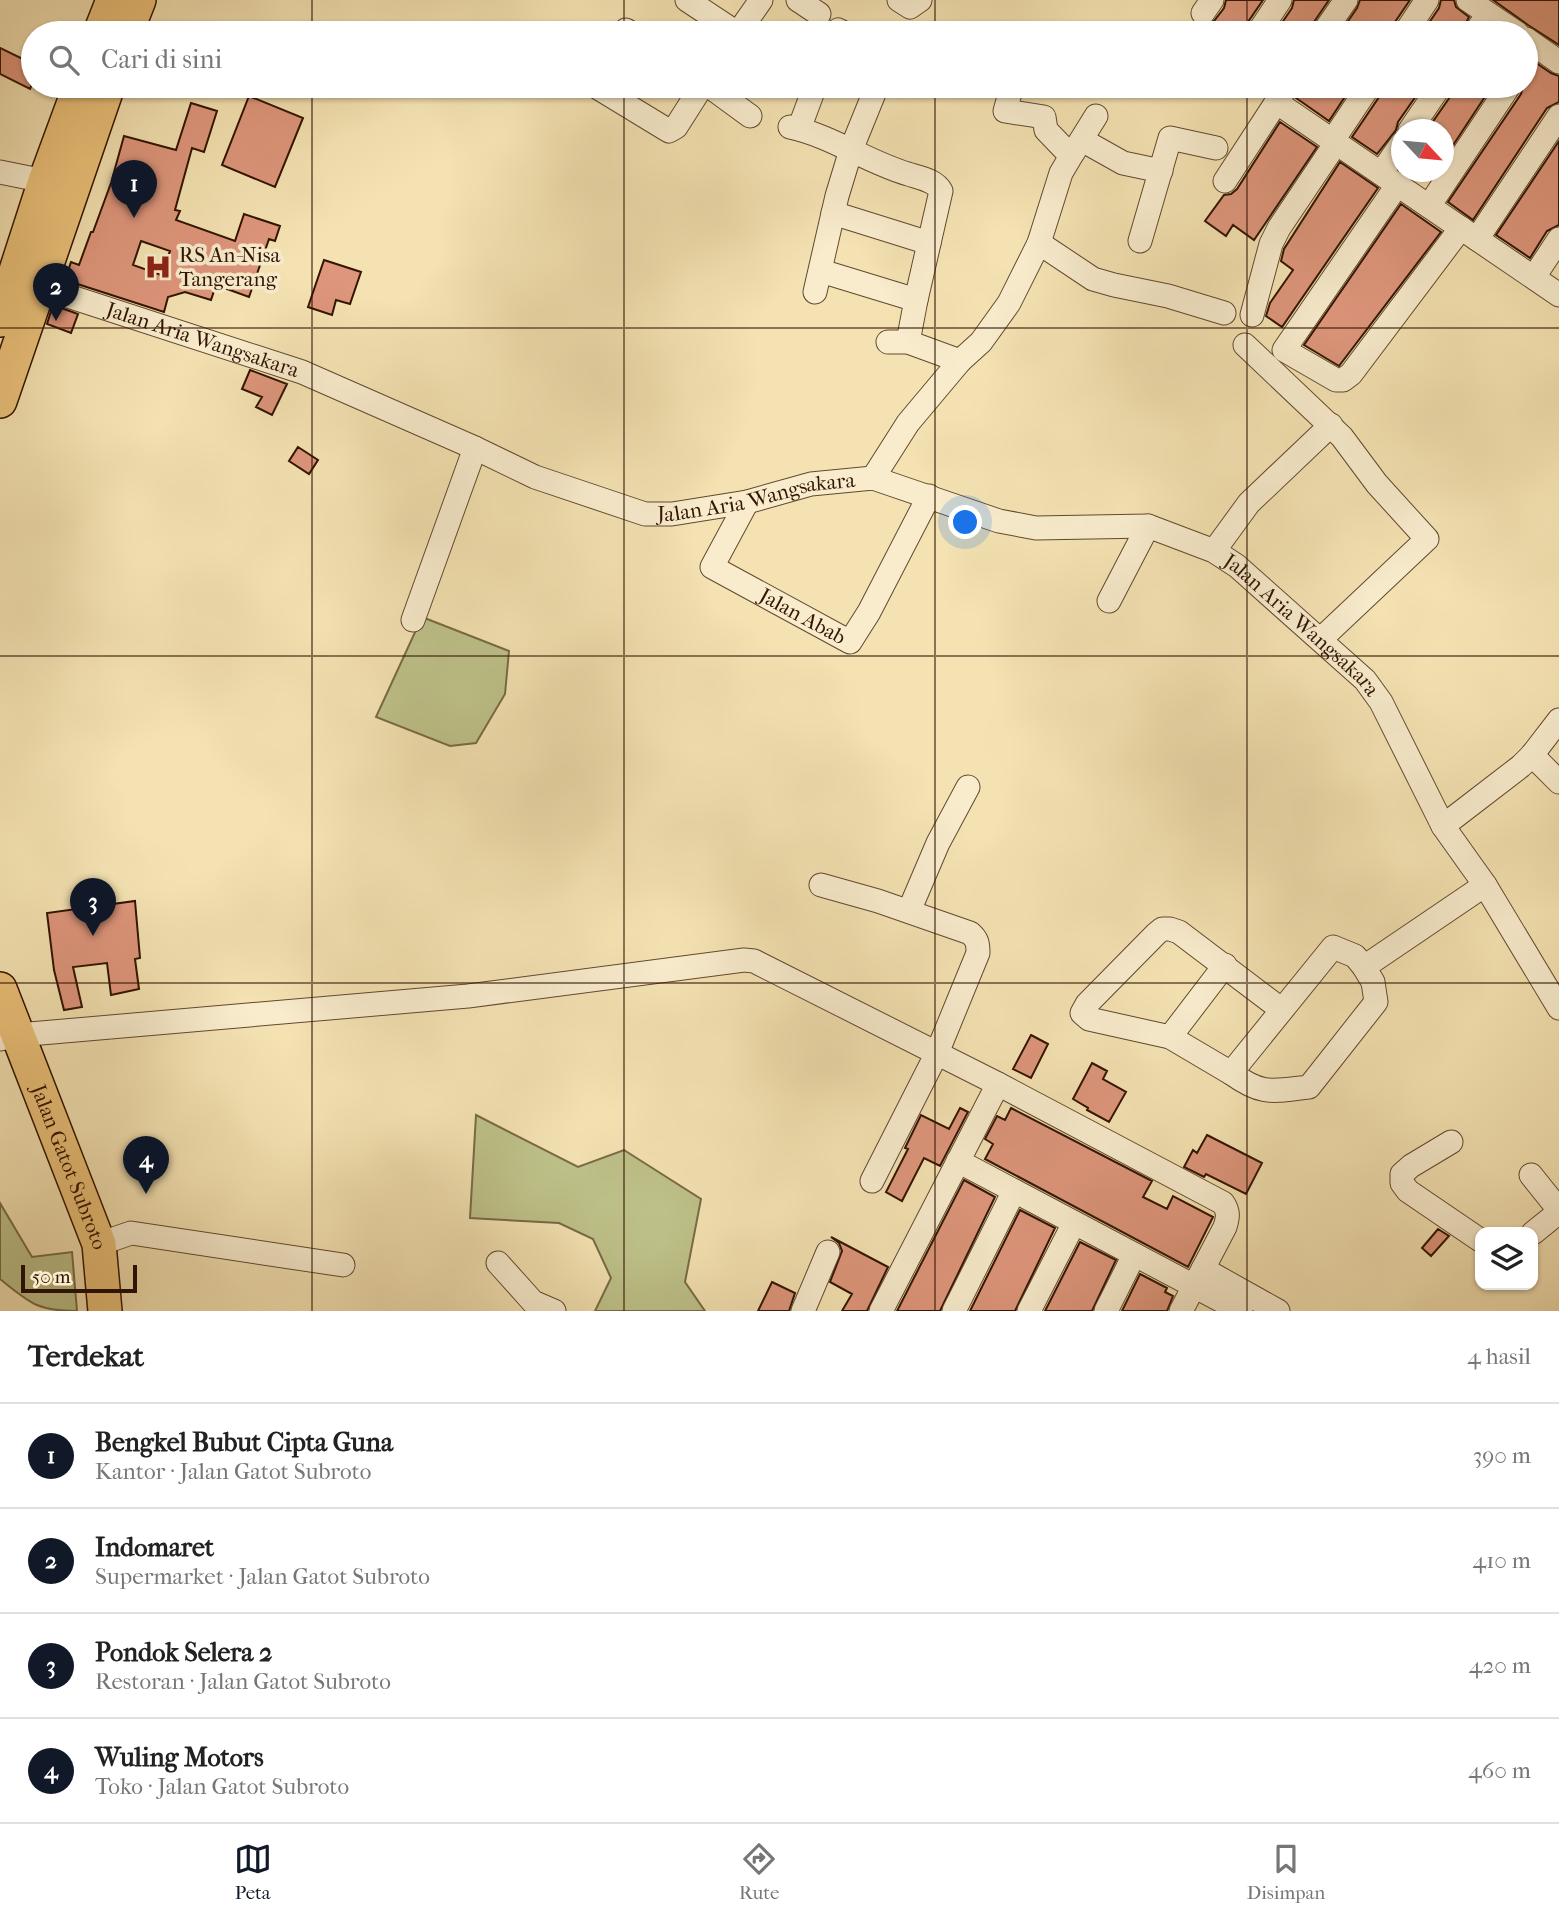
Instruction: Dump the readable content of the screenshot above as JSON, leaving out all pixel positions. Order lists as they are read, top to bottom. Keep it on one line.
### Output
{"streets":{"highway":["Jalan Gatot Subroto"],"street":["Jalan Aria Wangsakara","Jalan Abab"]},"crossings":[["Jalan Aria Wangsakara","Jalan Abab"]],"places":{"hospital":["RS An-Nisa Tangerang"]},"scale_bar":"50 m","north":"bottom right","page":{"search":"Cari di sini","pins":["1","2","3","4"],"scale":"50 m","heading":["Terdekat","4 hasil"],"list":[{"mark":"1","name":"Bengkel Bubut Cipta Guna","note":"Kantor · Jalan Gatot Subroto","value":"390 m"},{"mark":"2","name":"Indomaret","note":"Supermarket · Jalan Gatot Subroto","value":"410 m"},{"mark":"3","name":"Pondok Selera 2","note":"Restoran · Jalan Gatot Subroto","value":"420 m"},{"mark":"4","name":"Wuling Motors","note":"Toko · Jalan Gatot Subroto","value":"460 m"}],"nav":["Peta","Rute","Disimpan"]}}
